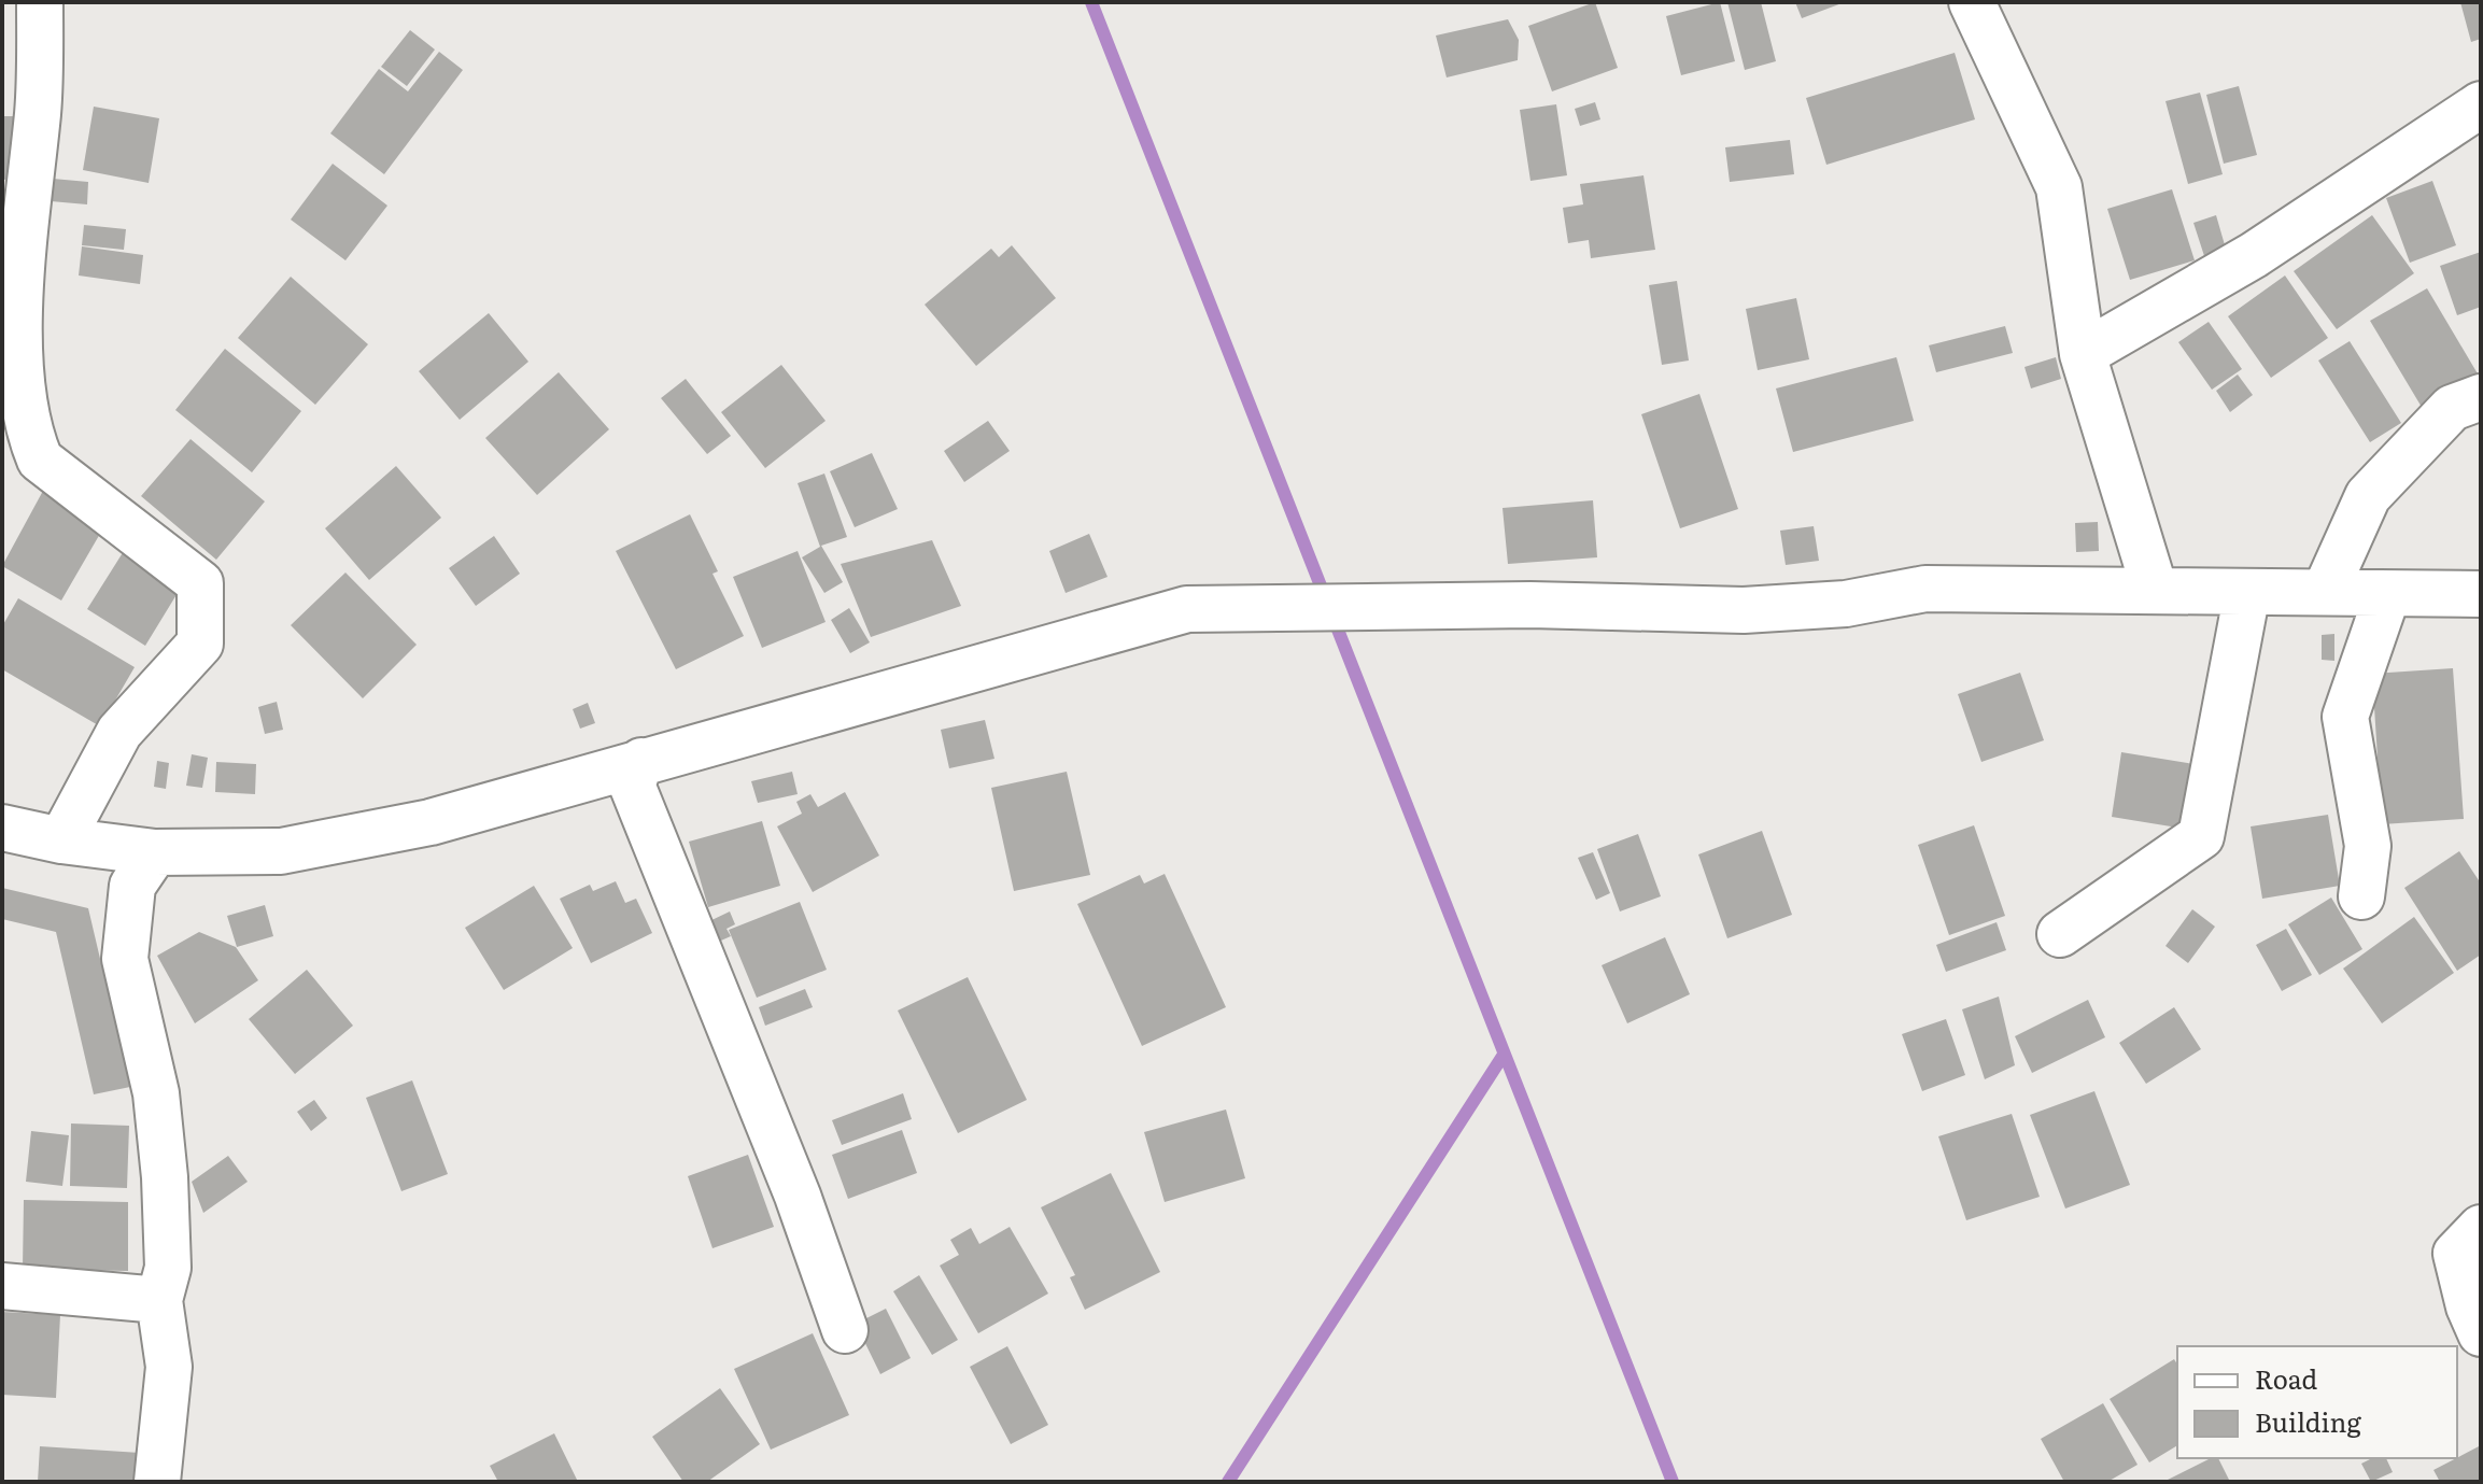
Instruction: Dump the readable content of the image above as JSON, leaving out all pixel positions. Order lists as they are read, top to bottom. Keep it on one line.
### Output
{"legend":["Road","Building"]}
